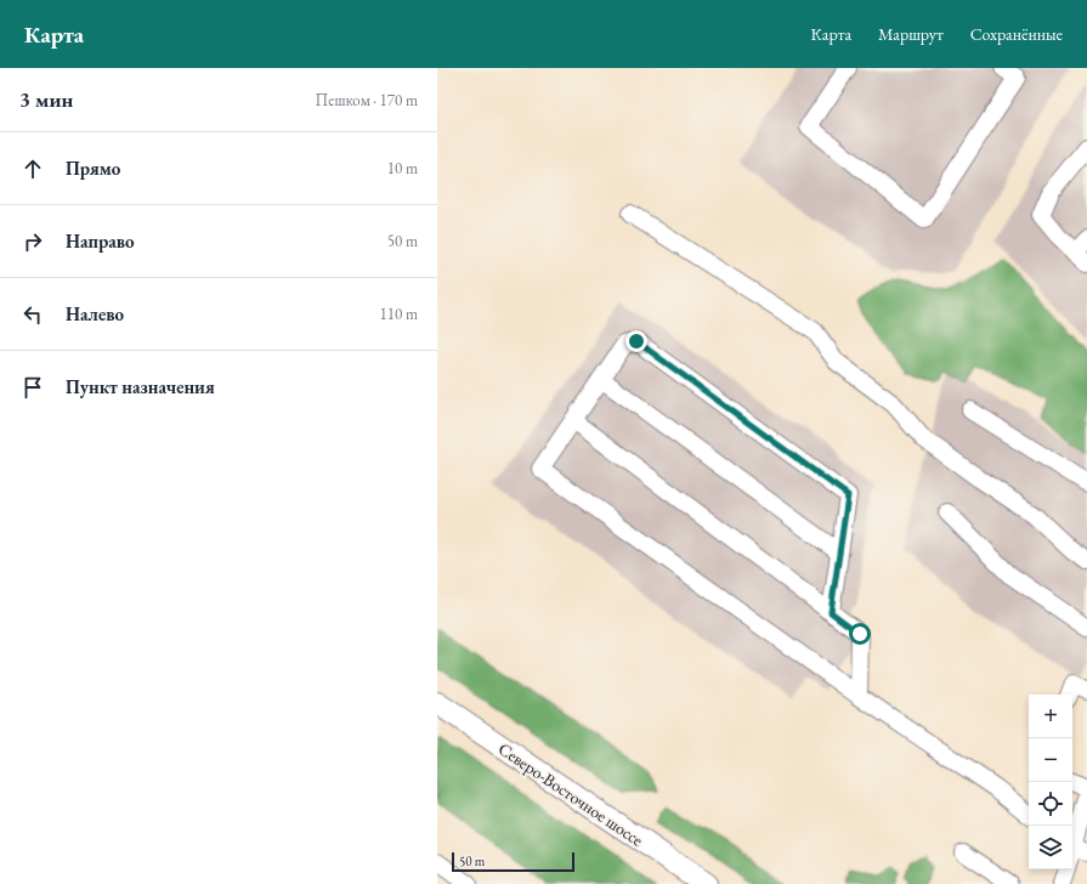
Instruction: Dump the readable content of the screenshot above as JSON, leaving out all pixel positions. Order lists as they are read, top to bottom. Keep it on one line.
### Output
{"streets":{"main road":["Северо-Восточное шоссе"]},"scale_bar":"50 m","page":{"header":"Карта","nav":["Карта","Маршрут","Сохранённые"],"heading":["3 мин","Пешком · 170 m"],"list":[["Прямо","10 m"],["Направо","50 m"],["Налево","110 m"],"Пункт назначения"],"map_buttons":["+","−"],"scale":"50 m"}}
